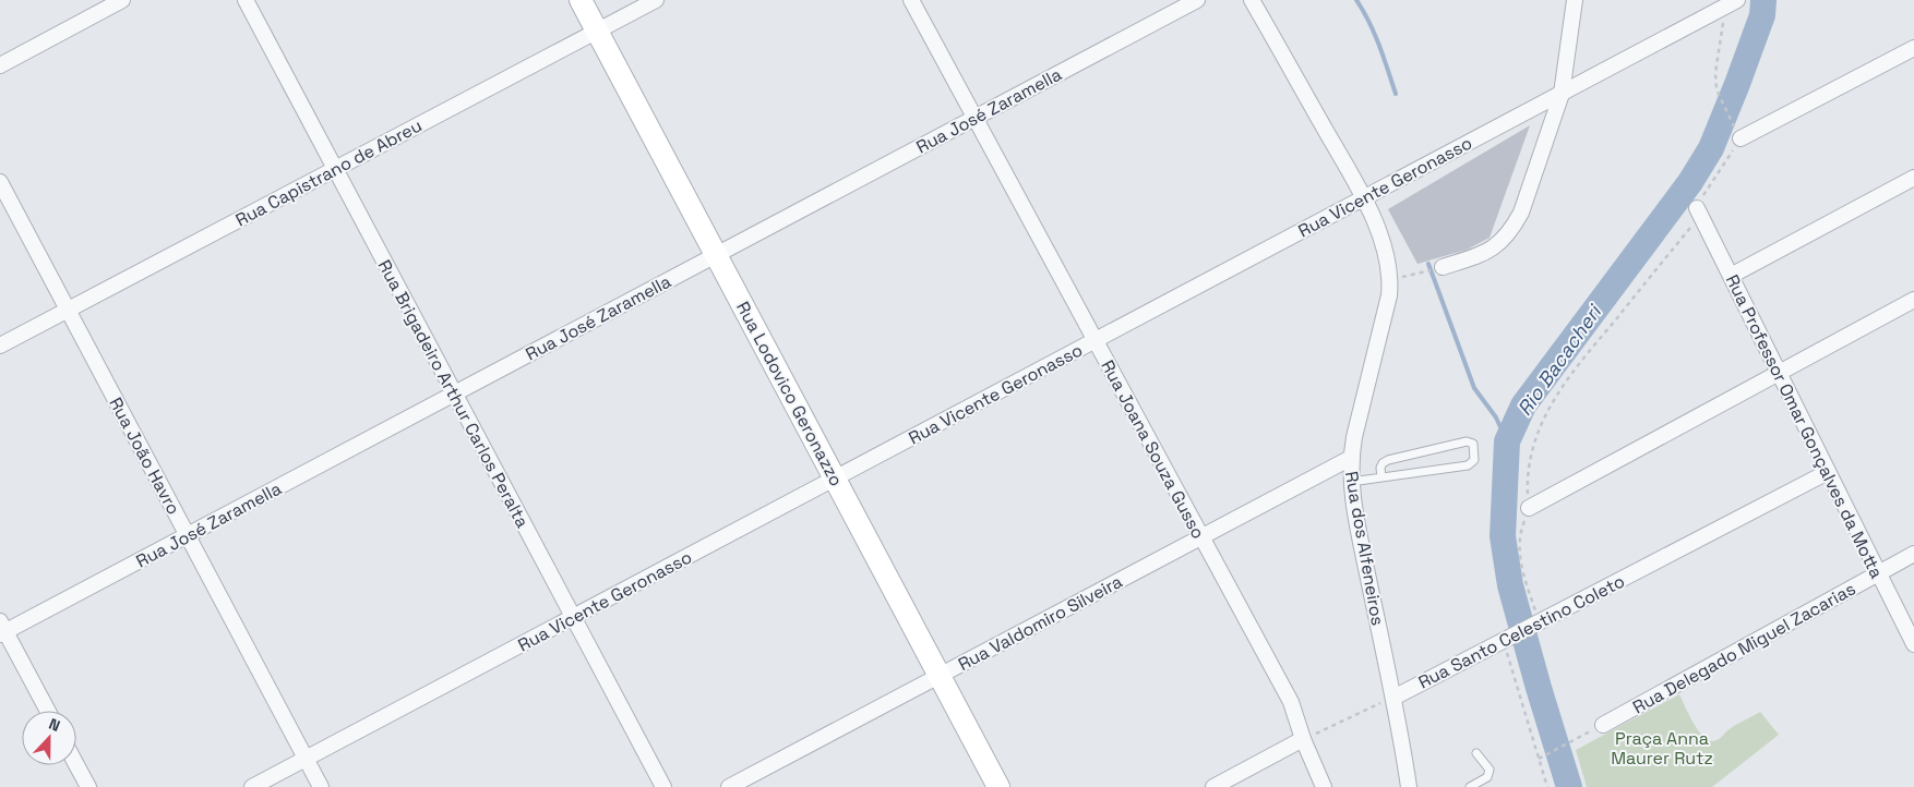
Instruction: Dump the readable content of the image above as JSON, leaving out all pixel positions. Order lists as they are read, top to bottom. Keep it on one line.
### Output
{"streets":{"main road":["Rua Lodovico Geronazzo"],"street":["Rua José Zaramella","Rua Capistrano de Abreu","Rua Vicente Geronasso","Rua Brigadeiro Arthur Carlos Peralta","Rua Professor Omar Gonçalves da Motta","Rua Joana Souza Gusso","Rua João Havro","Rua dos Alfeneiros","Rua Valdomiro Silveira","Rua Santo Celestino Coleto","Rua Delegado Miguel Zacarias"]},"crossings":[["Rua José Zaramella","Rua Brigadeiro Arthur Carlos Peralta"],["Rua José Zaramella","Rua Lodovico Geronazzo"],["Rua José Zaramella","Rua Joana Souza Gusso"],["Rua José Zaramella","Rua João Havro"],["Rua Capistrano de Abreu","Rua Brigadeiro Arthur Carlos Peralta"],["Rua Capistrano de Abreu","Rua Lodovico Geronazzo"],["Rua Capistrano de Abreu","Rua João Havro"],["Rua Vicente Geronasso","Rua Brigadeiro Arthur Carlos Peralta"],["Rua Vicente Geronasso","Rua Lodovico Geronazzo"],["Rua Vicente Geronasso","Rua Joana Souza Gusso"],["Rua Vicente Geronasso","Rua João Havro"],["Rua Vicente Geronasso","Rua dos Alfeneiros"],["Rua Lodovico Geronazzo","Rua Valdomiro Silveira"],["Rua Professor Omar Gonçalves da Motta","Rua Santo Celestino Coleto"],["Rua Professor Omar Gonçalves da Motta","Rua Delegado Miguel Zacarias"],["Rua Joana Souza Gusso","Rua Valdomiro Silveira"],["Rua dos Alfeneiros","Rua Valdomiro Silveira"],["Rua dos Alfeneiros","Rua Santo Celestino Coleto"]],"water":["Rio Bacacheri"],"parks":["Praça Anna Maurer Rutz"],"north":"top"}
